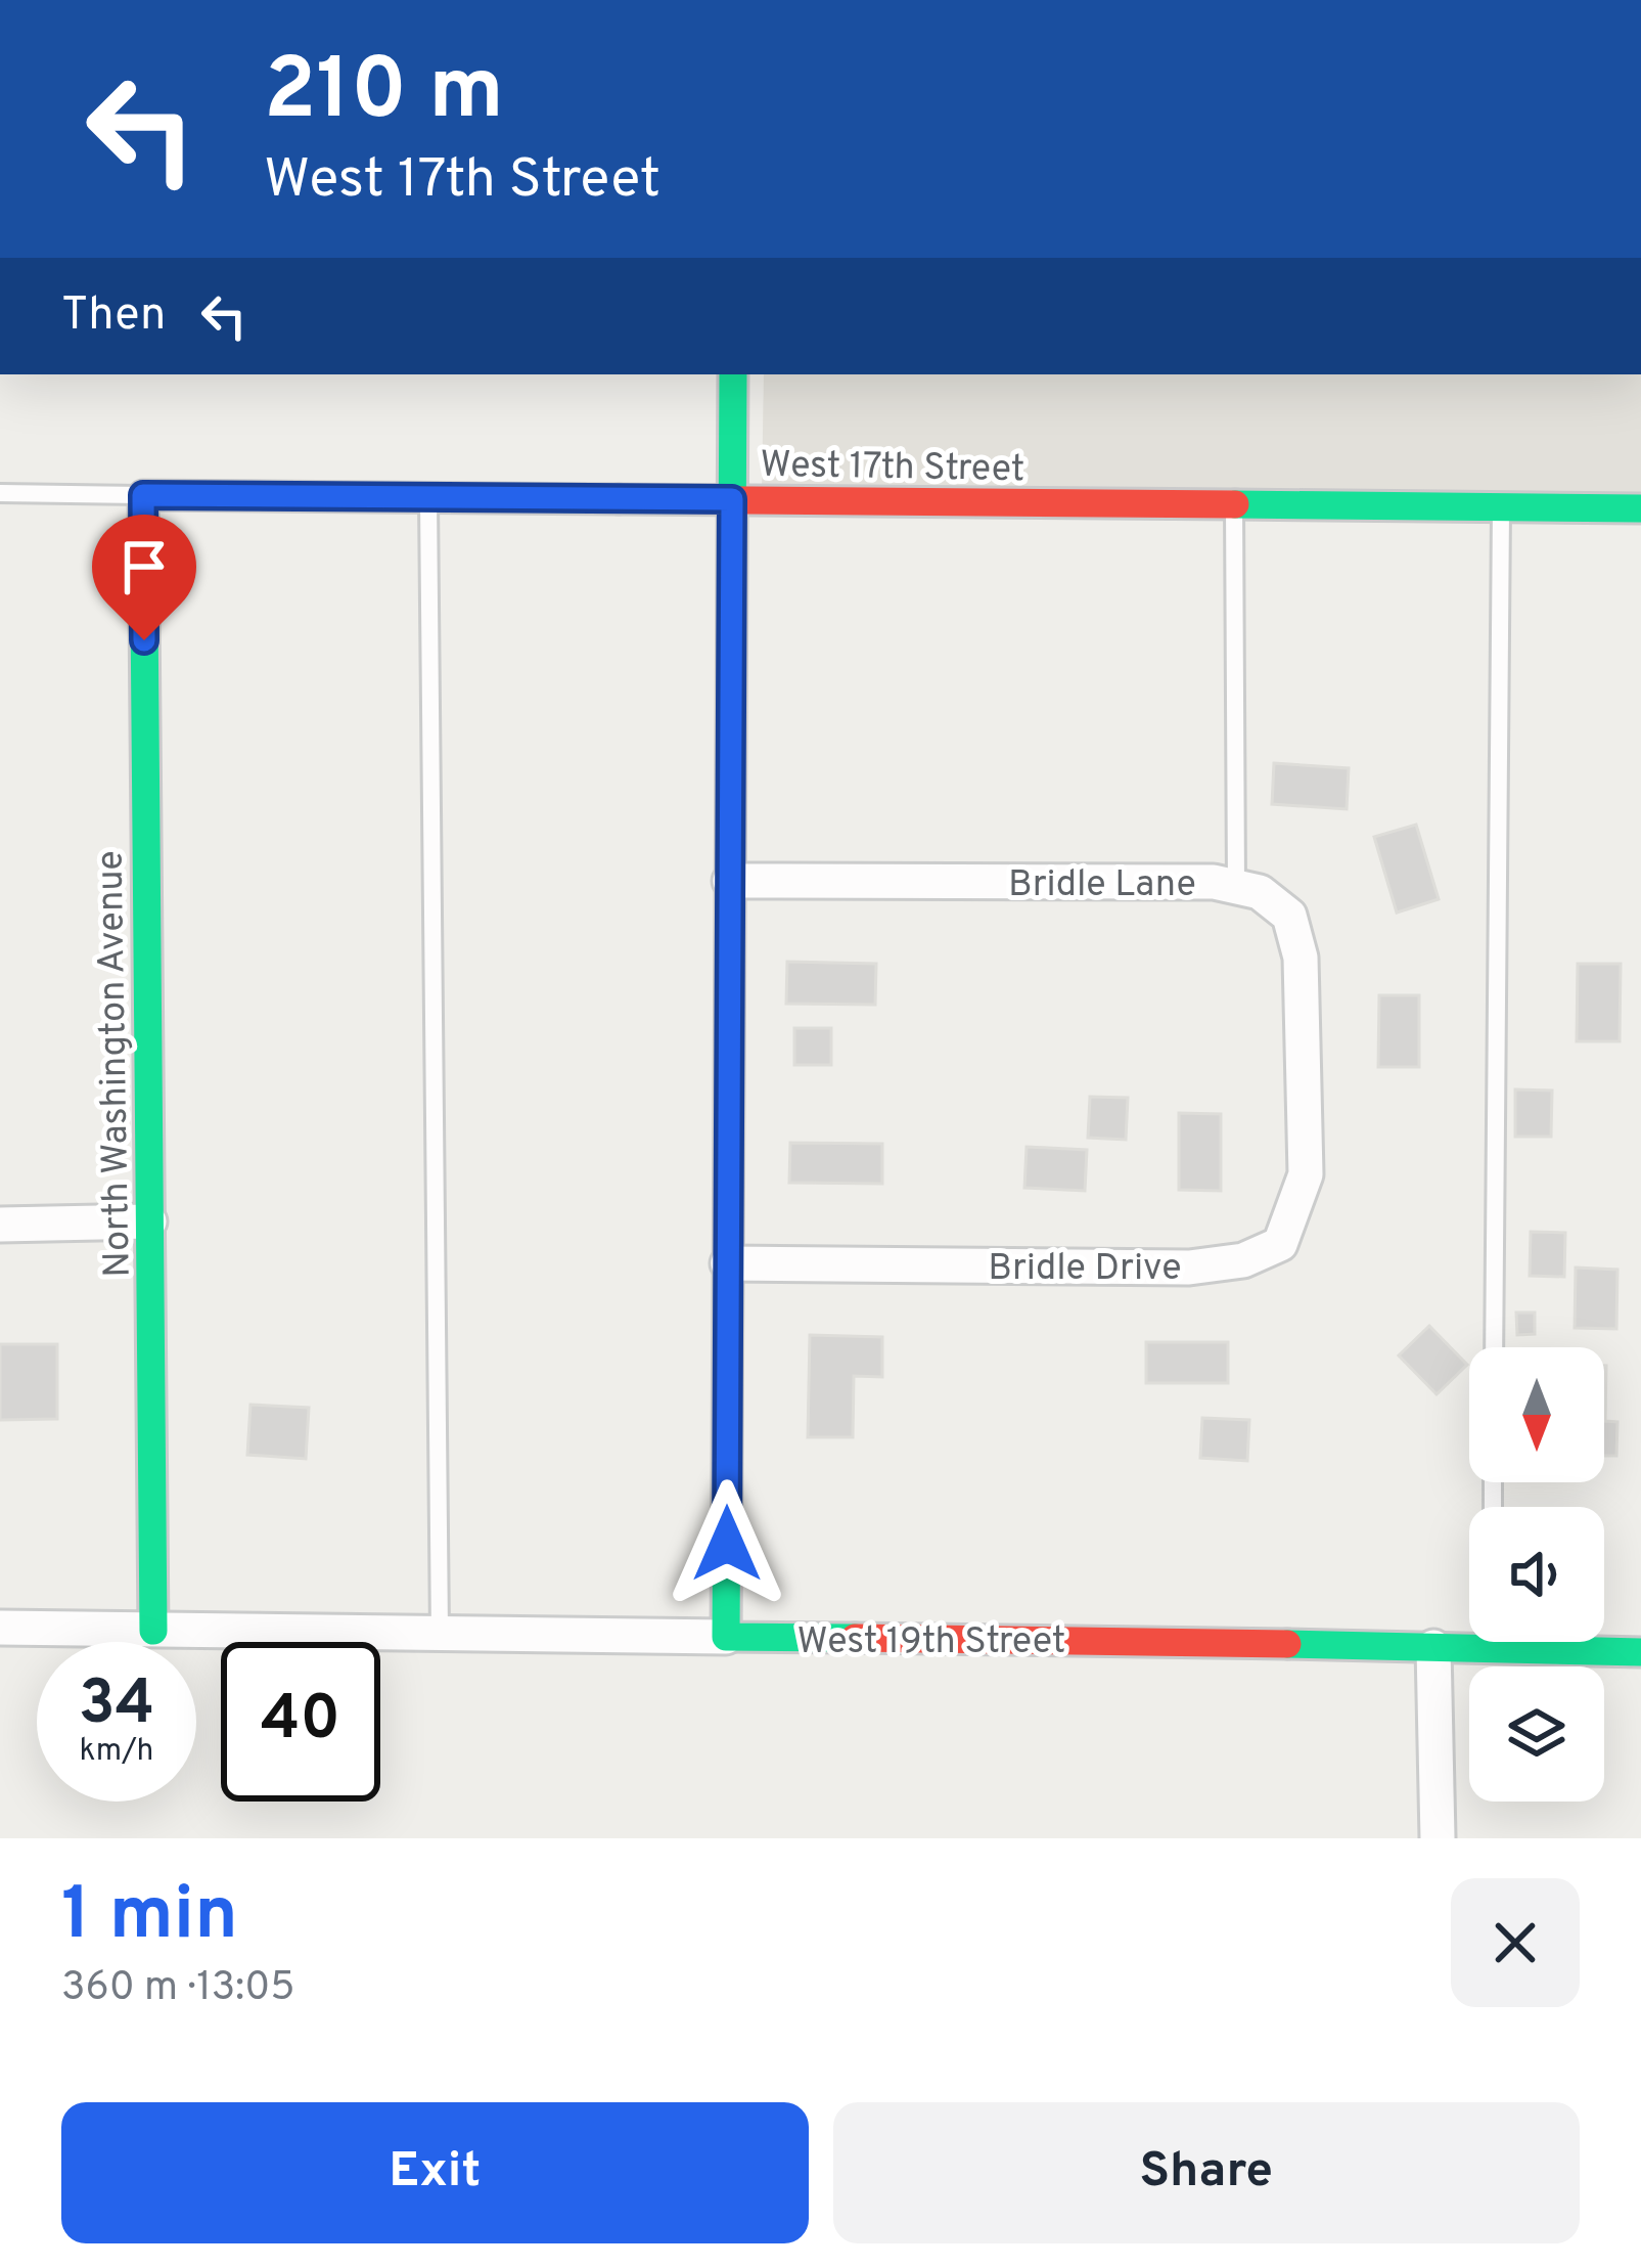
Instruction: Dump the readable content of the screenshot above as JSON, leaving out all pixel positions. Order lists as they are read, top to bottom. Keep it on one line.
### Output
{"streets":{"street":["West 17th Street","Bridle Lane","North Washington Avenue","Bridle Drive","West 19th Street"]},"crossings":[["West 17th Street","North Washington Avenue"],["Bridle Lane","Bridle Drive"],["North Washington Avenue","West 19th Street"]],"north":"bottom","page":{"turn":["210 m","West 17th Street"],"then":"Then","speed":"34 km/h","limit":"40","heading":["1 min","360 m · 13:05"],"buttons":["Exit","Share"]}}
